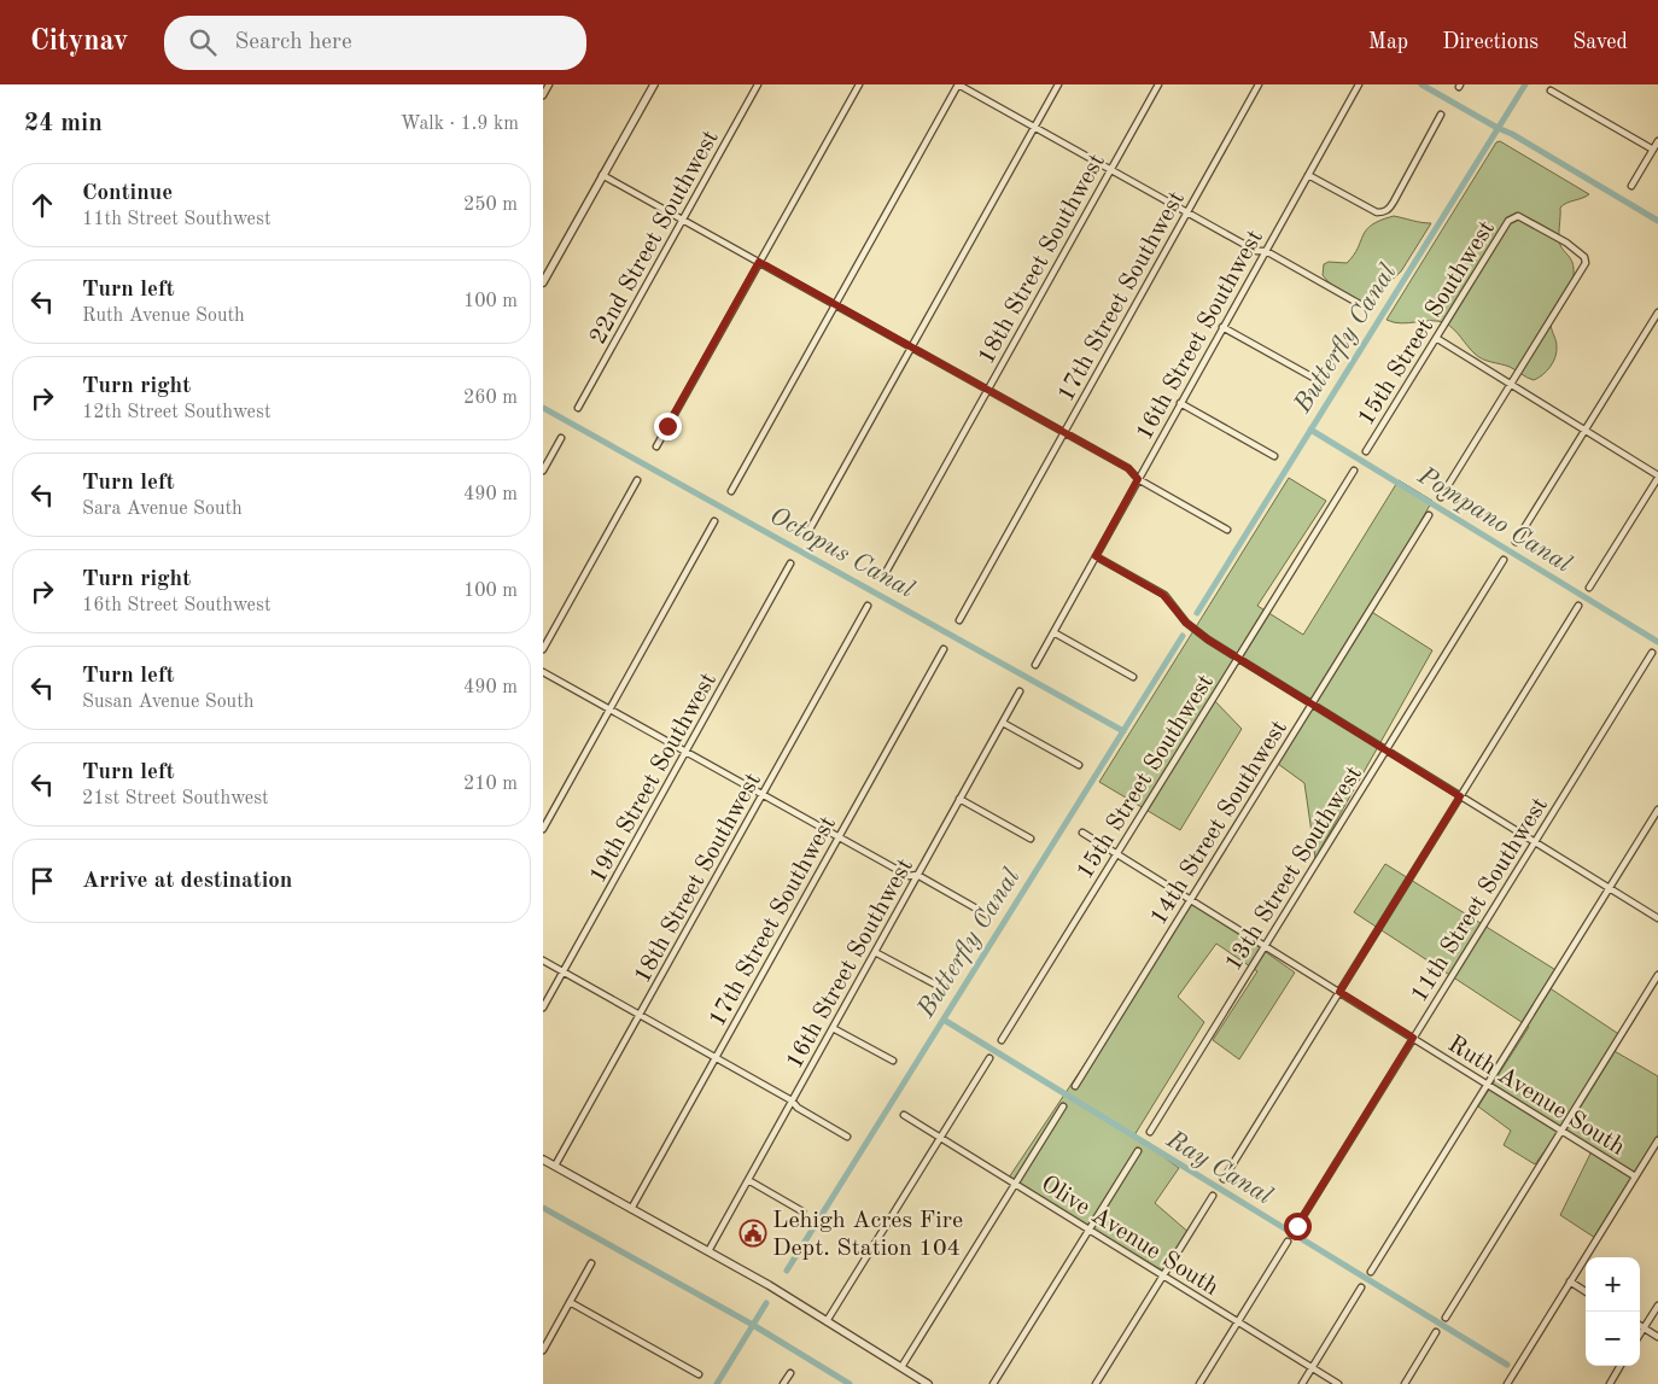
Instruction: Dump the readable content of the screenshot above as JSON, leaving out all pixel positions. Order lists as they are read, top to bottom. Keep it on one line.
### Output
{"streets":{"street":["22nd Street Southwest","18th Street Southwest","17th Street Southwest","15th Street Southwest","16th Street Southwest","19th Street Southwest","14th Street Southwest","13th Street Southwest","11th Street Southwest","Ruth Avenue South","Olive Avenue South"]},"crossings":[["15th Street Southwest","Ruth Avenue South"],["14th Street Southwest","Ruth Avenue South"],["13th Street Southwest","Ruth Avenue South"],["11th Street Southwest","Ruth Avenue South"]],"water":["Butterfly Canal","Pompano Canal","Octopus Canal","Ray Canal"],"places":{"public building":["Lehigh Acres Fire Dept. Station 104"]},"page":{"header":"Citynav","search":"Search here","nav":["Map","Directions","Saved"],"heading":["24 min","Walk · 1.9 km"],"list":[["Continue","11th Street Southwest","250 m"],["Turn left","Ruth Avenue South","100 m"],["Turn right","12th Street Southwest","260 m"],["Turn left","Sara Avenue South","490 m"],["Turn right","16th Street Southwest","100 m"],["Turn left","Susan Avenue South","490 m"],["Turn left","21st Street Southwest","210 m"],"Arrive at destination"],"map_buttons":["+","−"]}}
